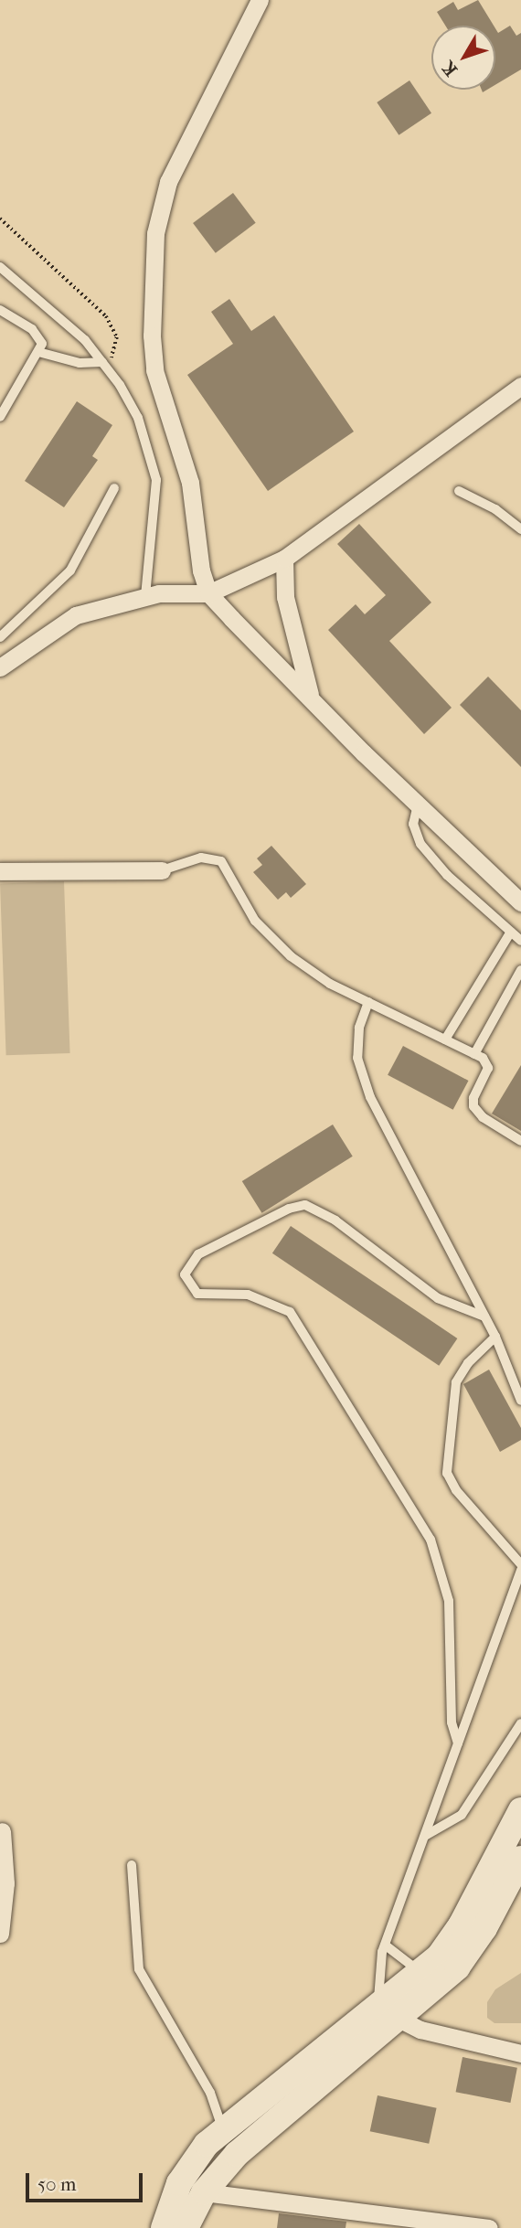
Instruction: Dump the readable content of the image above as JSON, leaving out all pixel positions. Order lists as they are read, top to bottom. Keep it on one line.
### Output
{"scale_bar":"50 m","north":"bottom left"}
